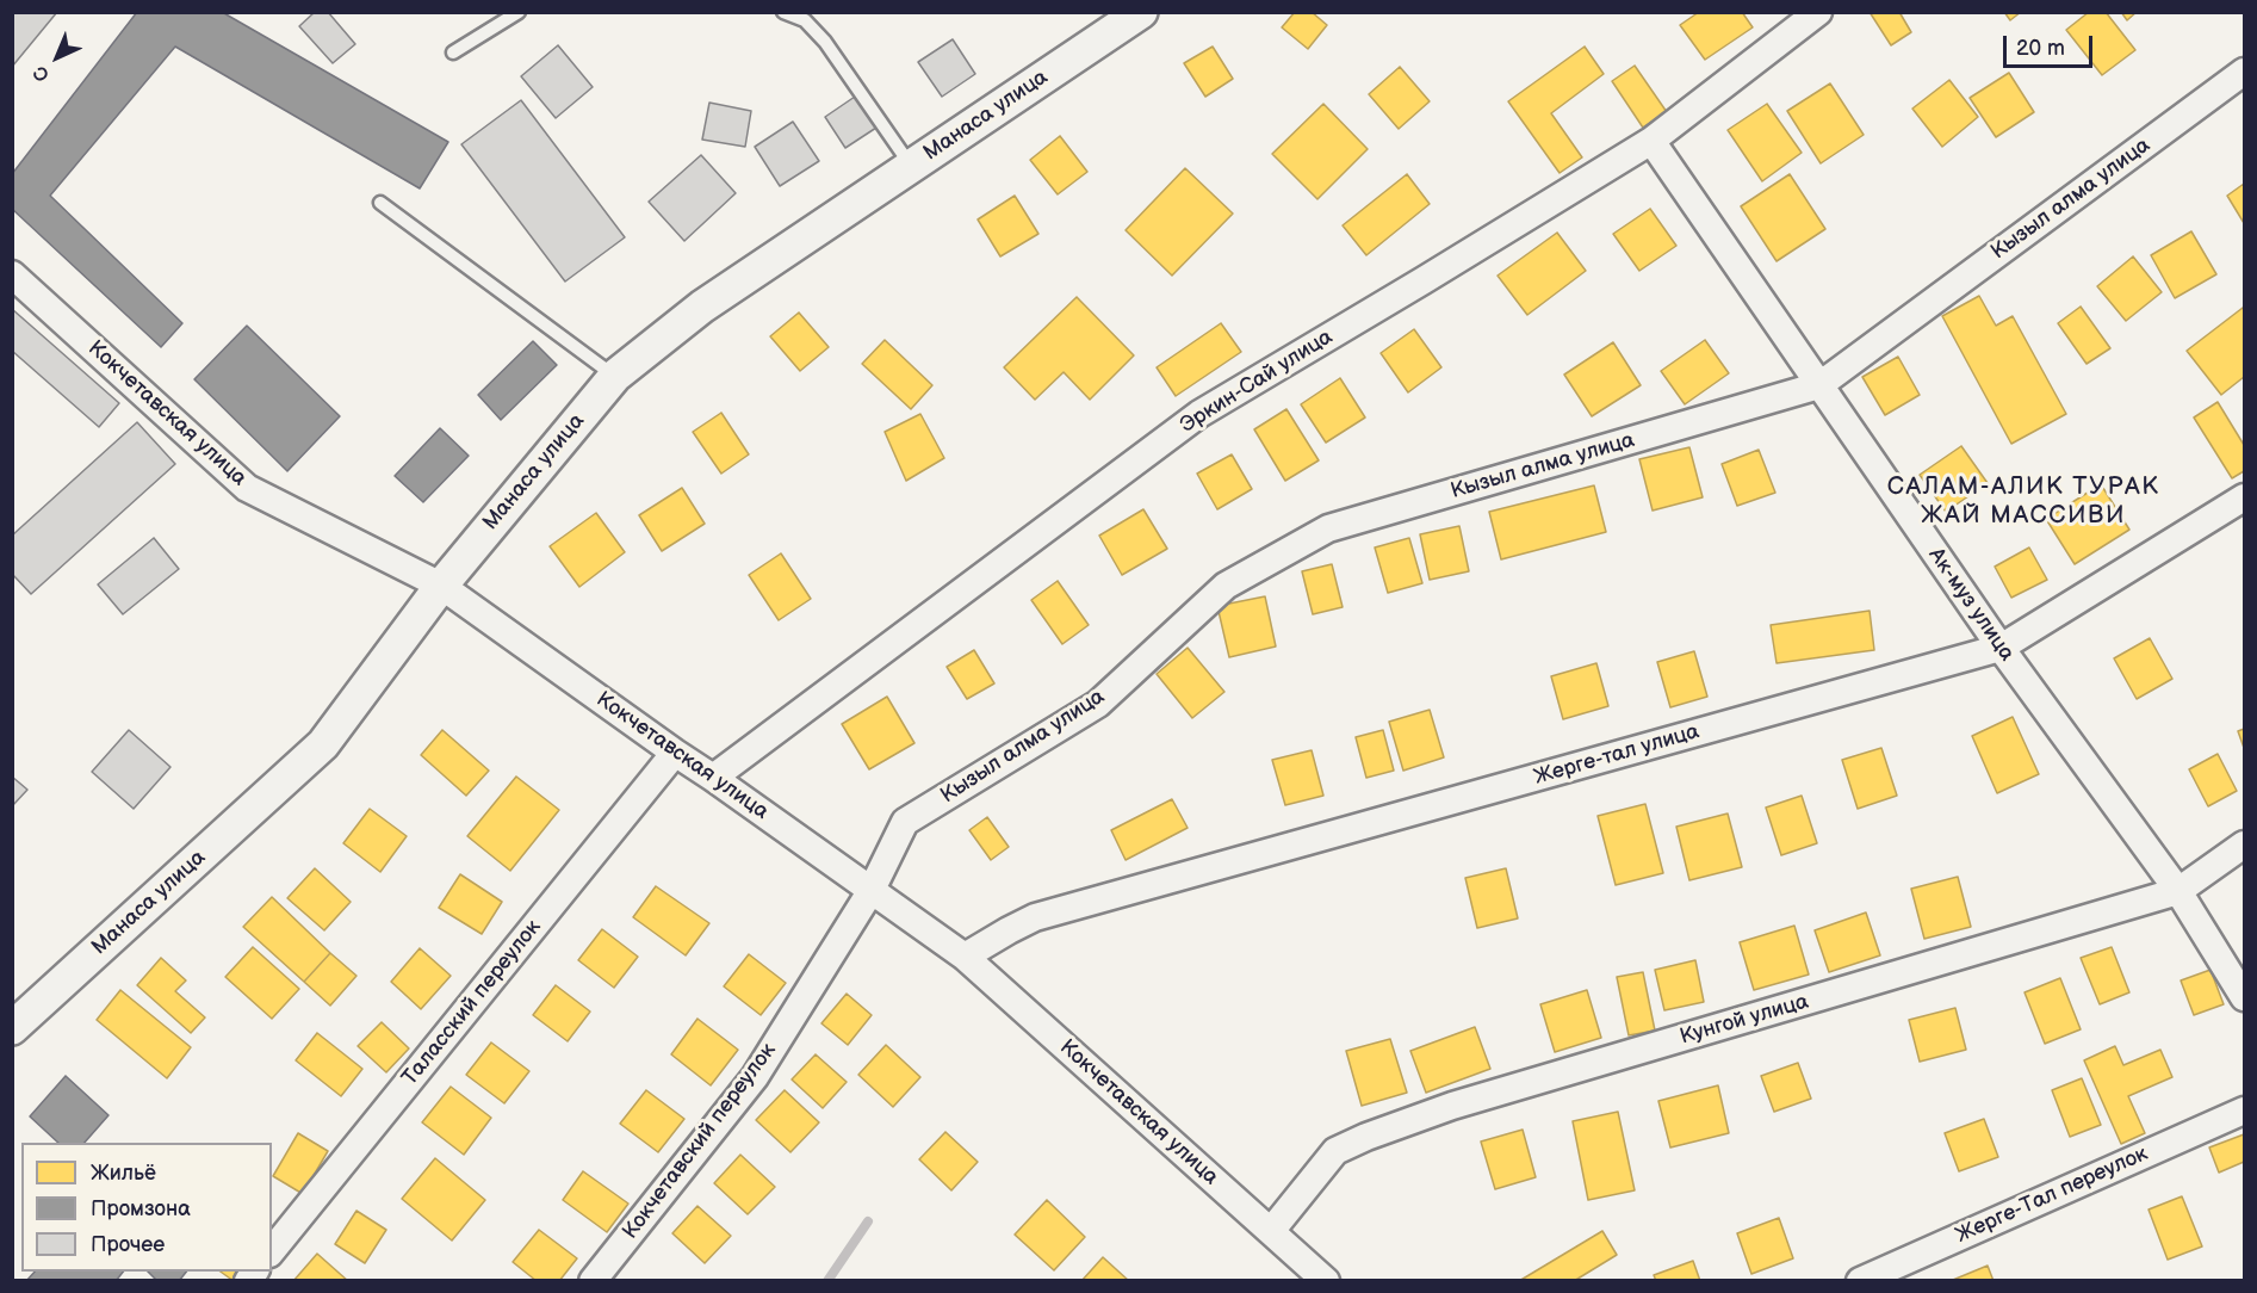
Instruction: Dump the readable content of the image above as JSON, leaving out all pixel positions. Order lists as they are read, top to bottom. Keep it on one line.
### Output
{"streets":{"street":["Манаса улица","Кызыл алма улица","Эркин-Сай улица","Кокчетавская улица","Ак-муз улица","Жерге-тал улица","Таласский переулок","Кунгой улица","Кокчетавский переулок","Жерге-Тал переулок"]},"crossings":[["Манаса улица","Кокчетавская улица"],["Кызыл алма улица","Кокчетавская улица"],["Кызыл алма улица","Ак-муз улица"],["Кызыл алма улица","Кокчетавский переулок"],["Эркин-Сай улица","Кокчетавская улица"],["Эркин-Сай улица","Ак-муз улица"],["Кокчетавская улица","Жерге-тал улица"],["Кокчетавская улица","Таласский переулок"],["Кокчетавская улица","Кунгой улица"],["Кокчетавская улица","Кокчетавский переулок"],["Ак-муз улица","Жерге-тал улица"],["Ак-муз улица","Кунгой улица"]],"districts":["САЛАМ-АЛИК ТУРАК ЖАЙ МАССИВИ"],"legend":["Жильё","Промзона","Прочее"],"scale_bar":"20 m","north":"bottom left"}
